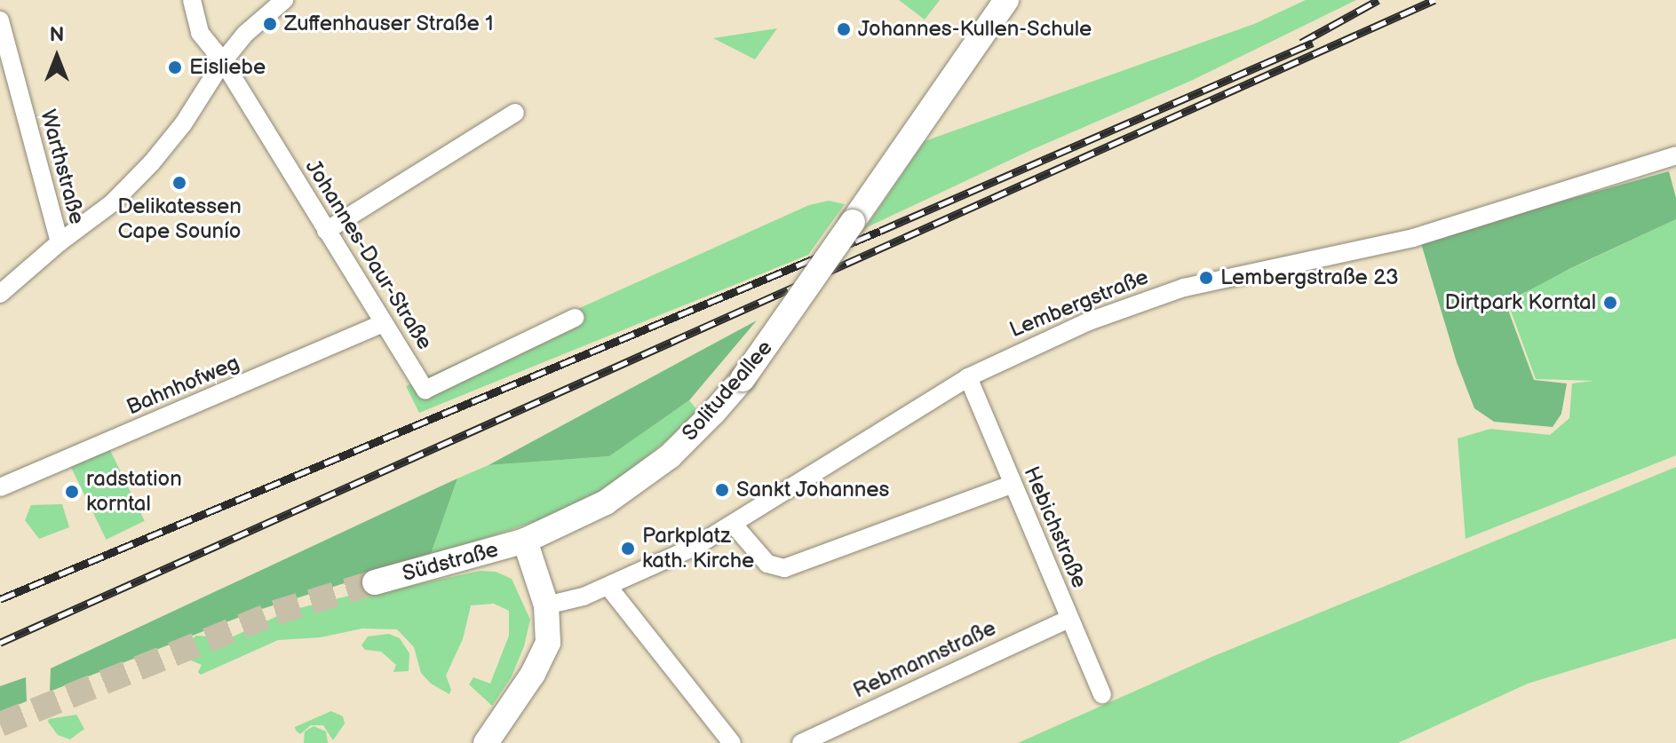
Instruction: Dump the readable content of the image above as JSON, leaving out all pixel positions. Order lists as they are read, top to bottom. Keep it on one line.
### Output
{"streets":{"main road":["Solitudeallee","Südstraße"],"street":["Warthstraße","Johannes-Daur-Straße","Lembergstraße","Bahnhofweg","Hebichstraße","Rebmannstraße"]},"crossings":[["Johannes-Daur-Straße","Bahnhofweg"],["Lembergstraße","Hebichstraße"],["Solitudeallee","Südstraße"],["Hebichstraße","Rebmannstraße"]],"places":["Zuffenhauser Straße 1","Johannes-Kullen-Schule","Eisliebe","Delikatessen Cape Sounío","Lembergstraße 23","Dirtpark Korntal","Sankt Johannes","radstation korntal","Parkplatz kath. Kirche"],"north":"top"}
